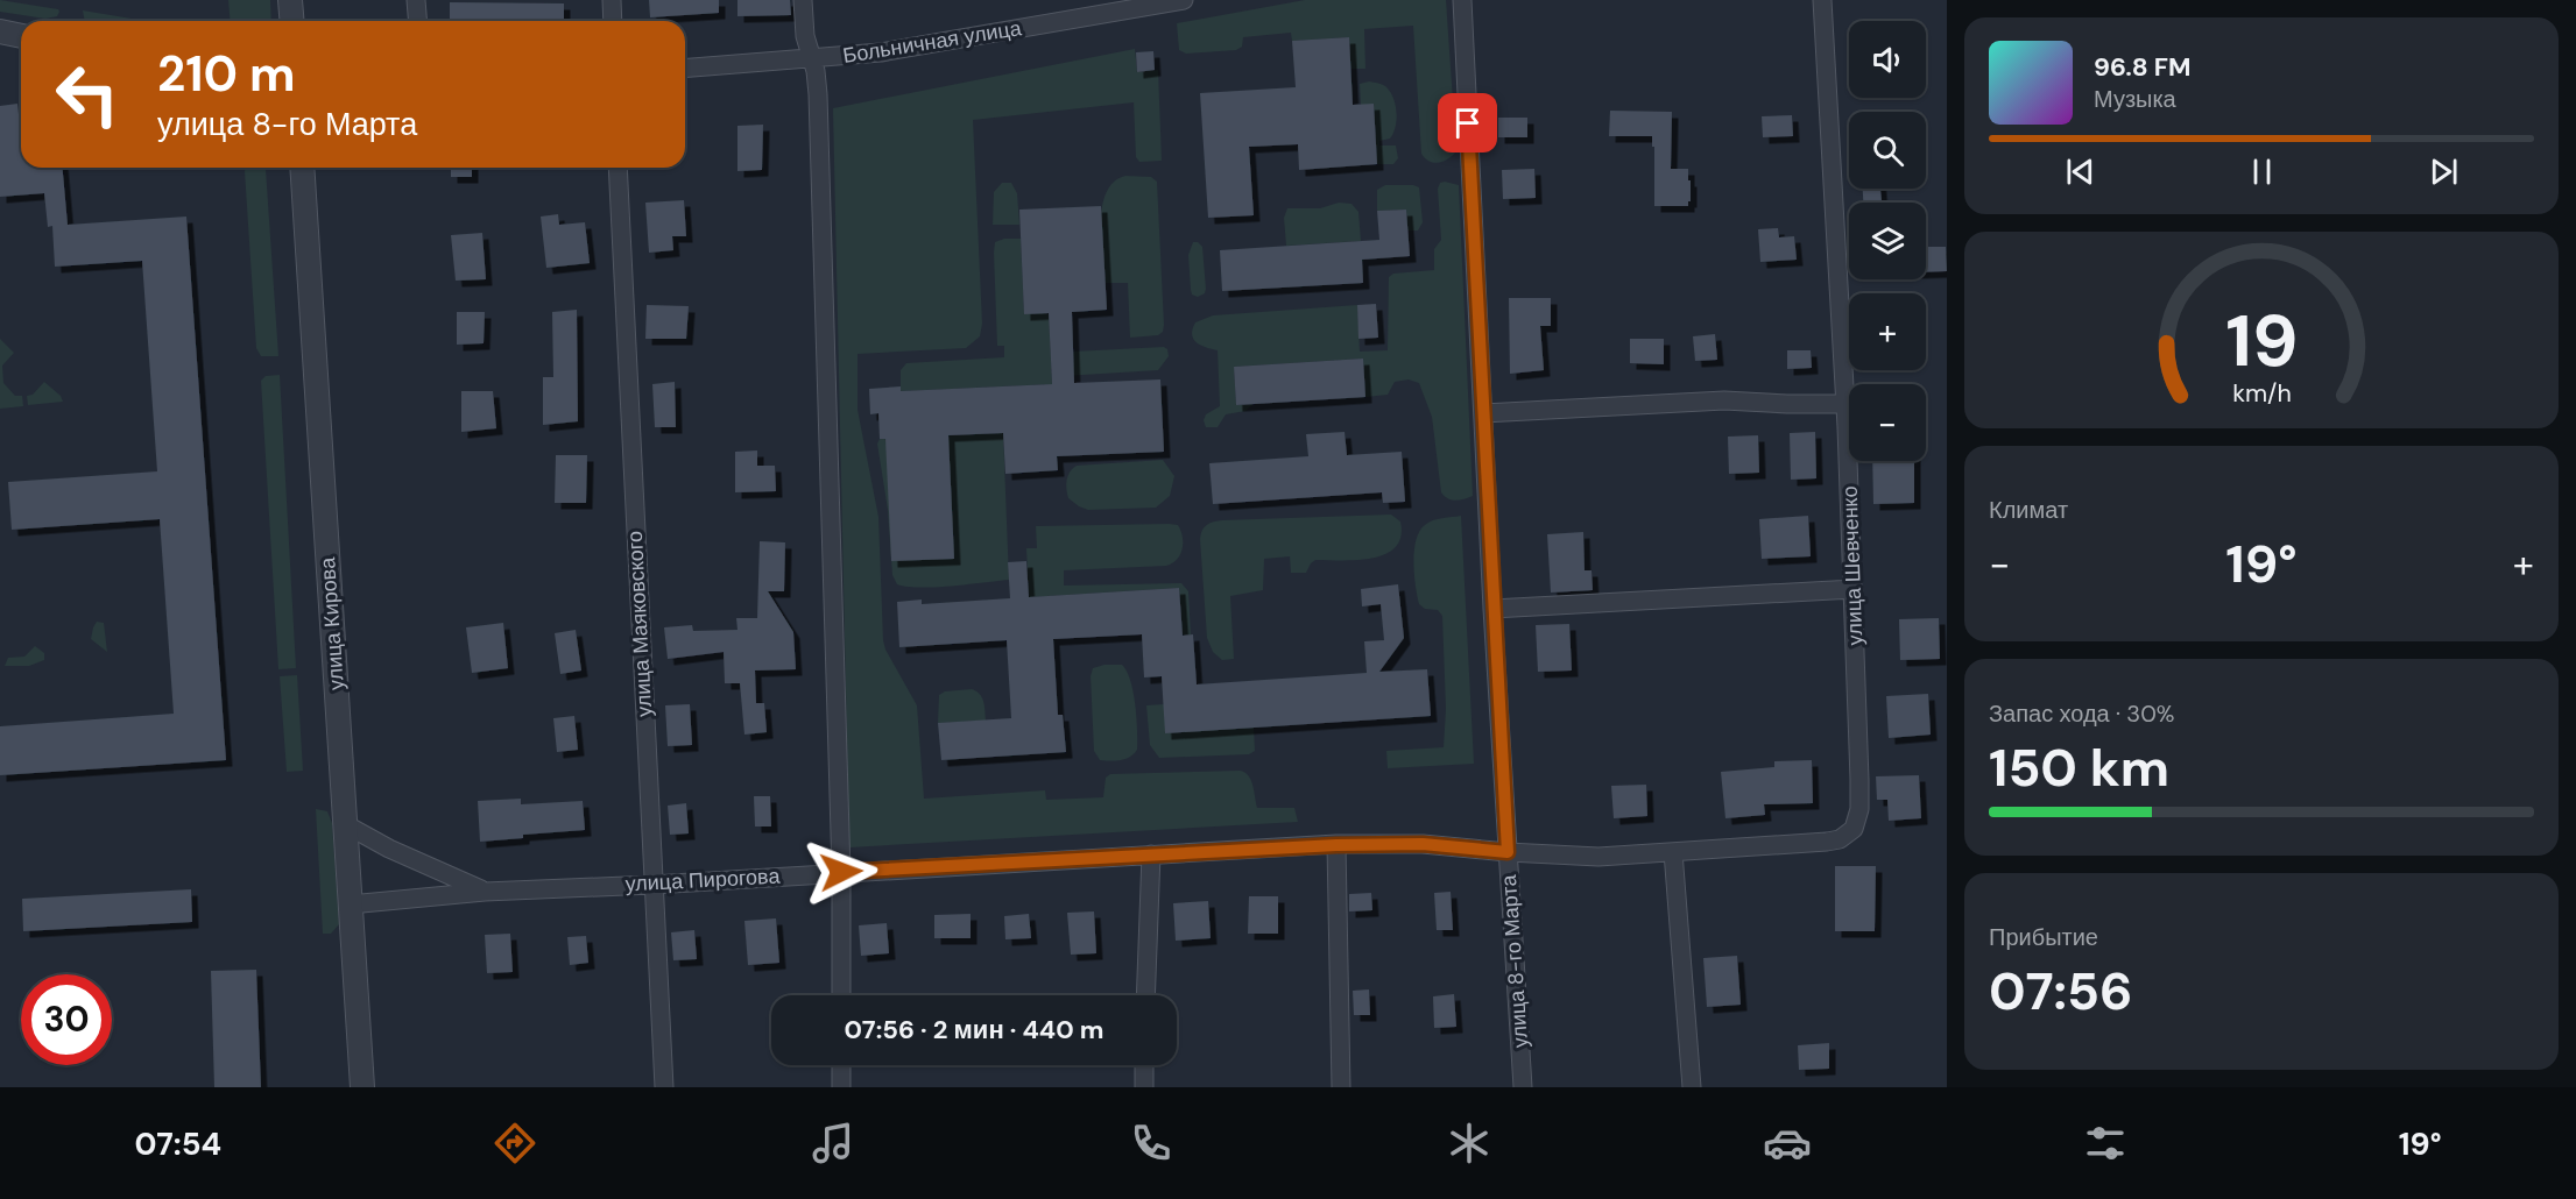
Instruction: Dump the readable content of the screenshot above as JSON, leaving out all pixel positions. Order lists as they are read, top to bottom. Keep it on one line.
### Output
{"streets":{"street":["Больничная улица","улица Шевченко","улица Кирова","улица Маяковского","улица Пирогова","улица 8-го Марта"]},"crossings":[["улица Шевченко","улица Пирогова"],["улица Кирова","улица Пирогова"],["улица Маяковского","улица Пирогова"],["улица Пирогова","улица 8-го Марта"]],"page":{"map_buttons":["+","−"],"turn":["210 m","улица 8-го Марта"],"song":["96.8 FM","Музыка"],"tile":["Климат",["Запас хода · 30%","150 km"],["Прибытие","07:56"]],"heat":["−","19°","+"],"limit":"30","trip":"07:56 · 2 мин · 440 m","tabs":["07:54","19°"],"gauge":["19","km/h"]}}
